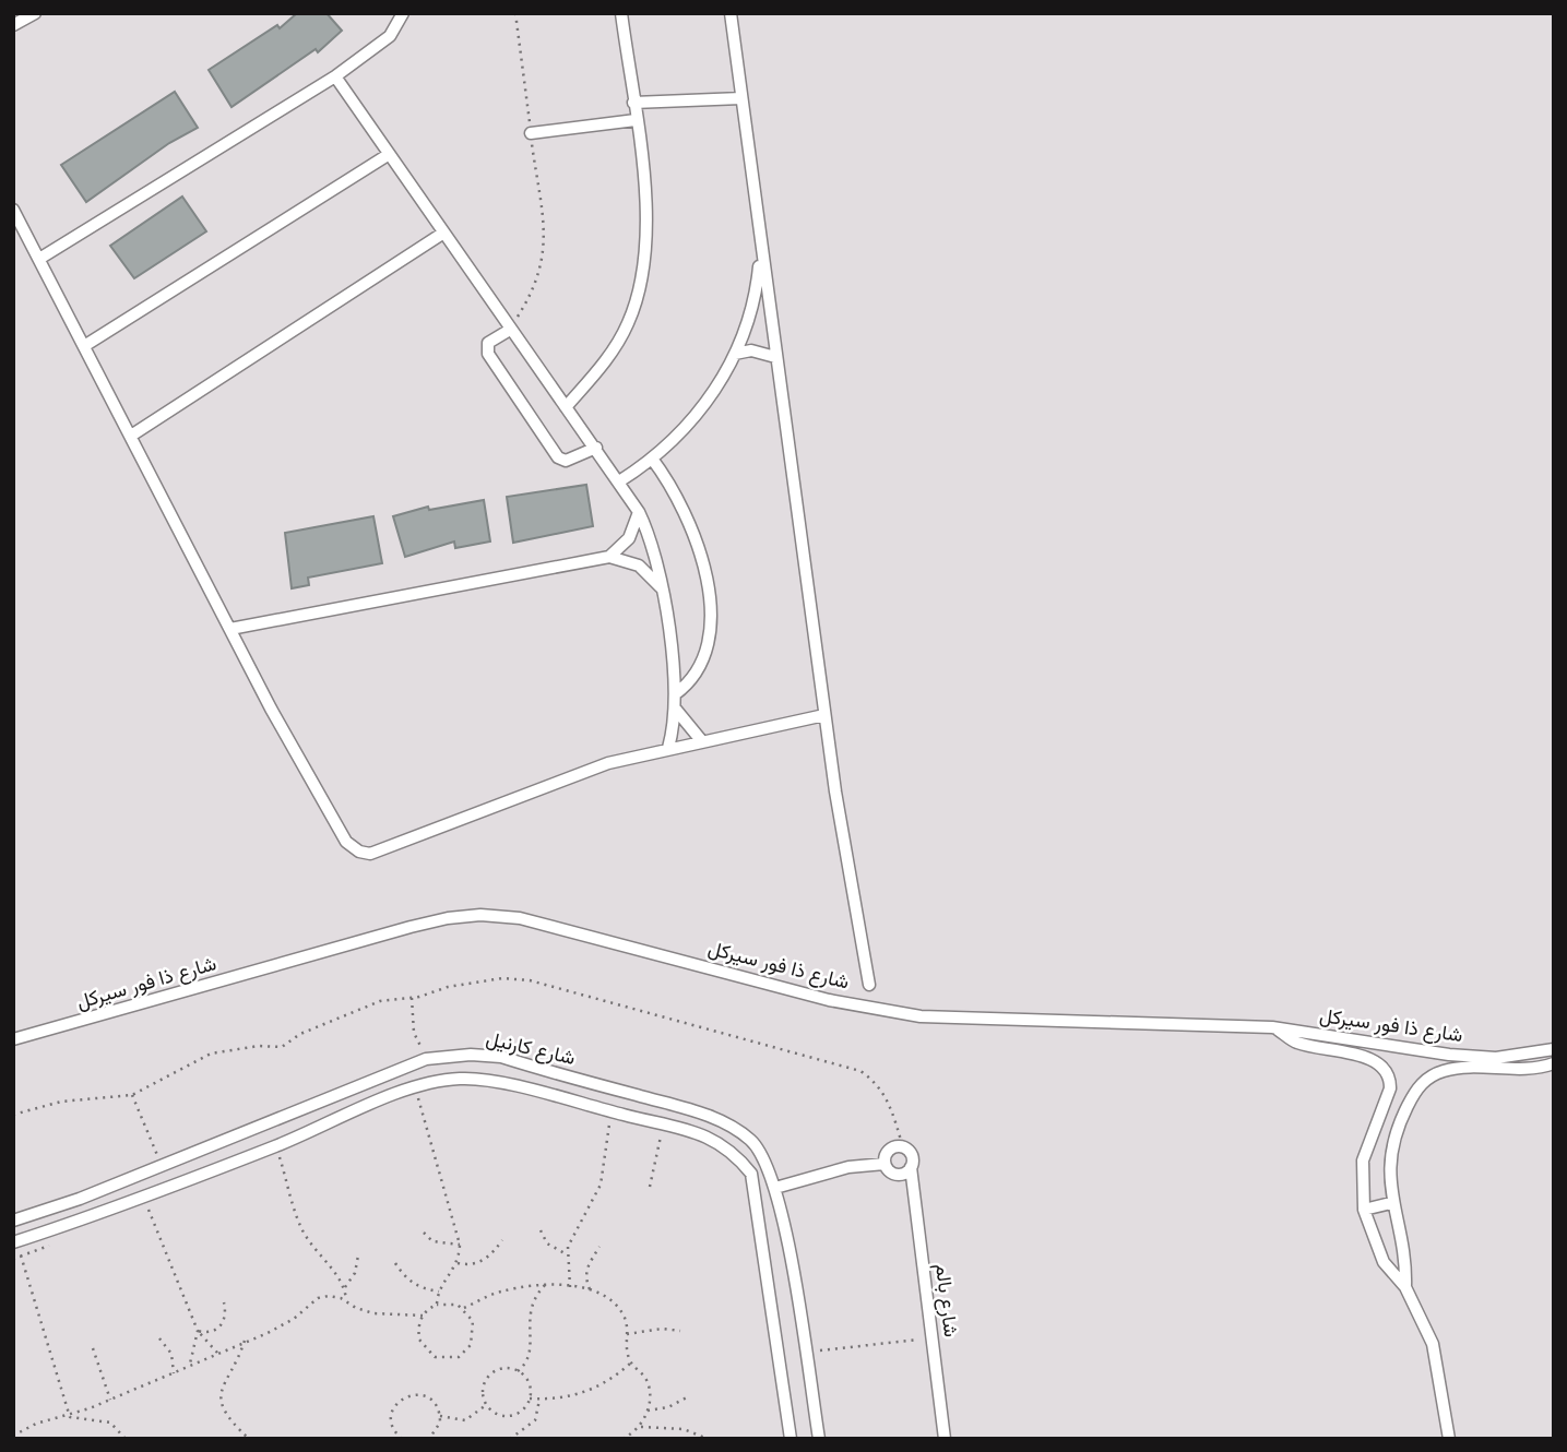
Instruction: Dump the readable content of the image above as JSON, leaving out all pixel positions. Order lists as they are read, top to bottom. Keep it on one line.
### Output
{"streets":{"street":["شارع ذا فور سيركل","شارع كارنيل","شارع بالم"]}}
